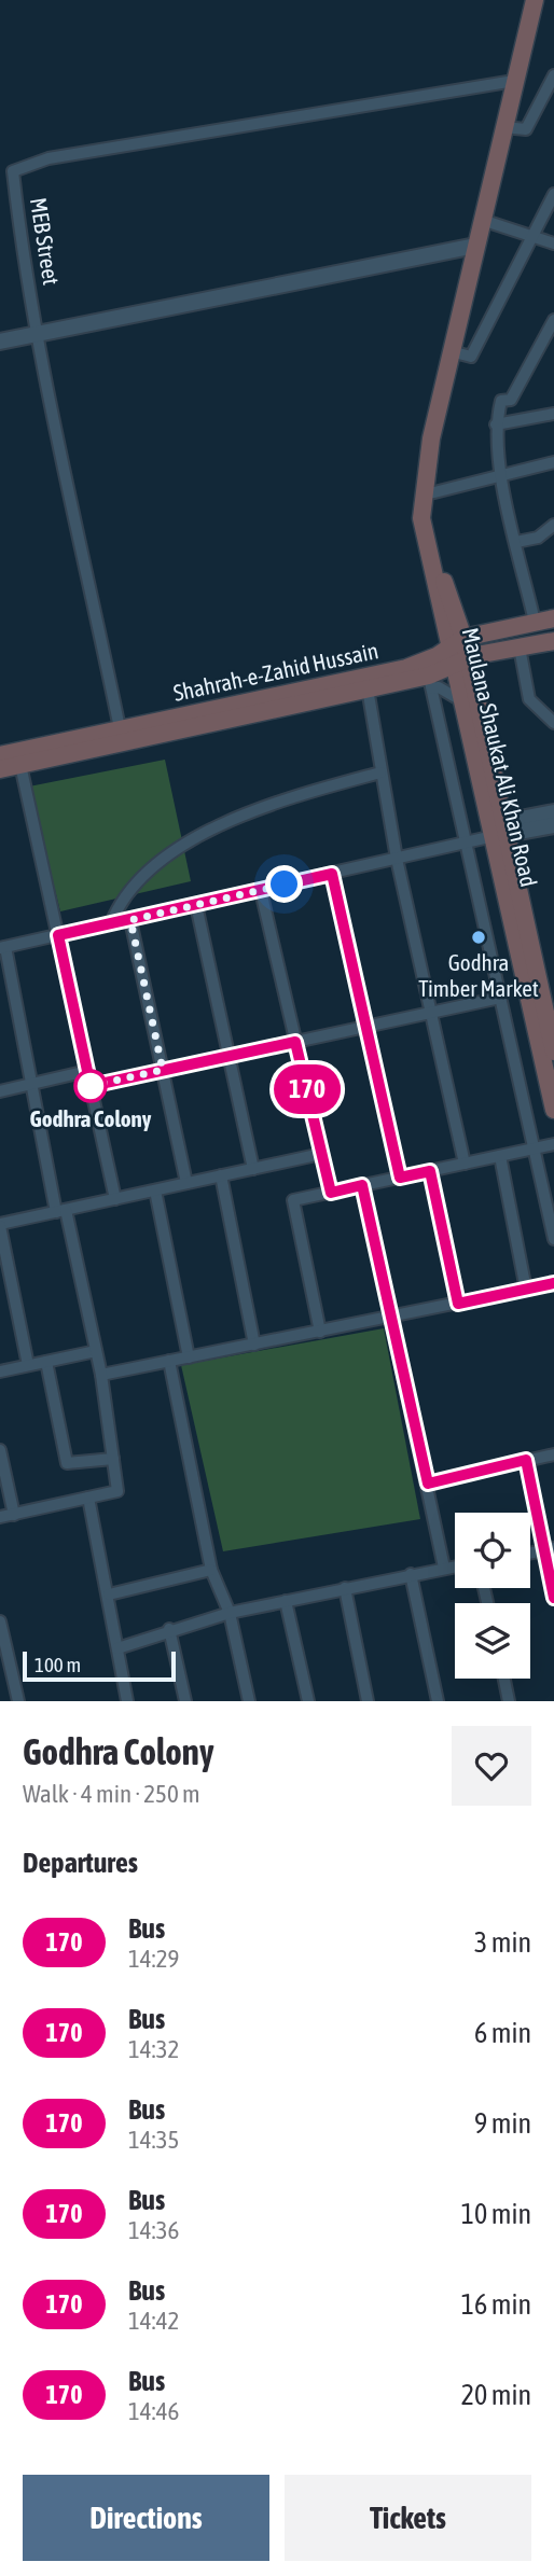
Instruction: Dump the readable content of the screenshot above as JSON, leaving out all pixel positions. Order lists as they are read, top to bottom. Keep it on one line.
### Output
{"streets":{"main road":["Shahrah-e-Zahid Hussain","Maulana Shaukat Ali Khan Road"],"street":["MEB Street"]},"crossings":[["MEB Street","Shahrah-e-Zahid Hussain"],["MEB Street","Maulana Shaukat Ali Khan Road"],["Shahrah-e-Zahid Hussain","Maulana Shaukat Ali Khan Road"]],"places":["Godhra Timber Market","Godhra Colony"],"lines":["bus line 170"],"scale_bar":"100 m","page":{"on_map":"170","scale":"100 m","heading":[["Godhra Colony","Walk · 4 min · 250 m"],"Departures"],"list":[{"mark":"170","name":"Bus","note":"14:29","value":"3 min"},{"mark":"170","name":"Bus","note":"14:32","value":"6 min"},{"mark":"170","name":"Bus","note":"14:35","value":"9 min"},{"mark":"170","name":"Bus","note":"14:36","value":"10 min"},{"mark":"170","name":"Bus","note":"14:42","value":"16 min"},{"mark":"170","name":"Bus","note":"14:46","value":"20 min"}],"buttons":["Directions","Tickets"]}}
